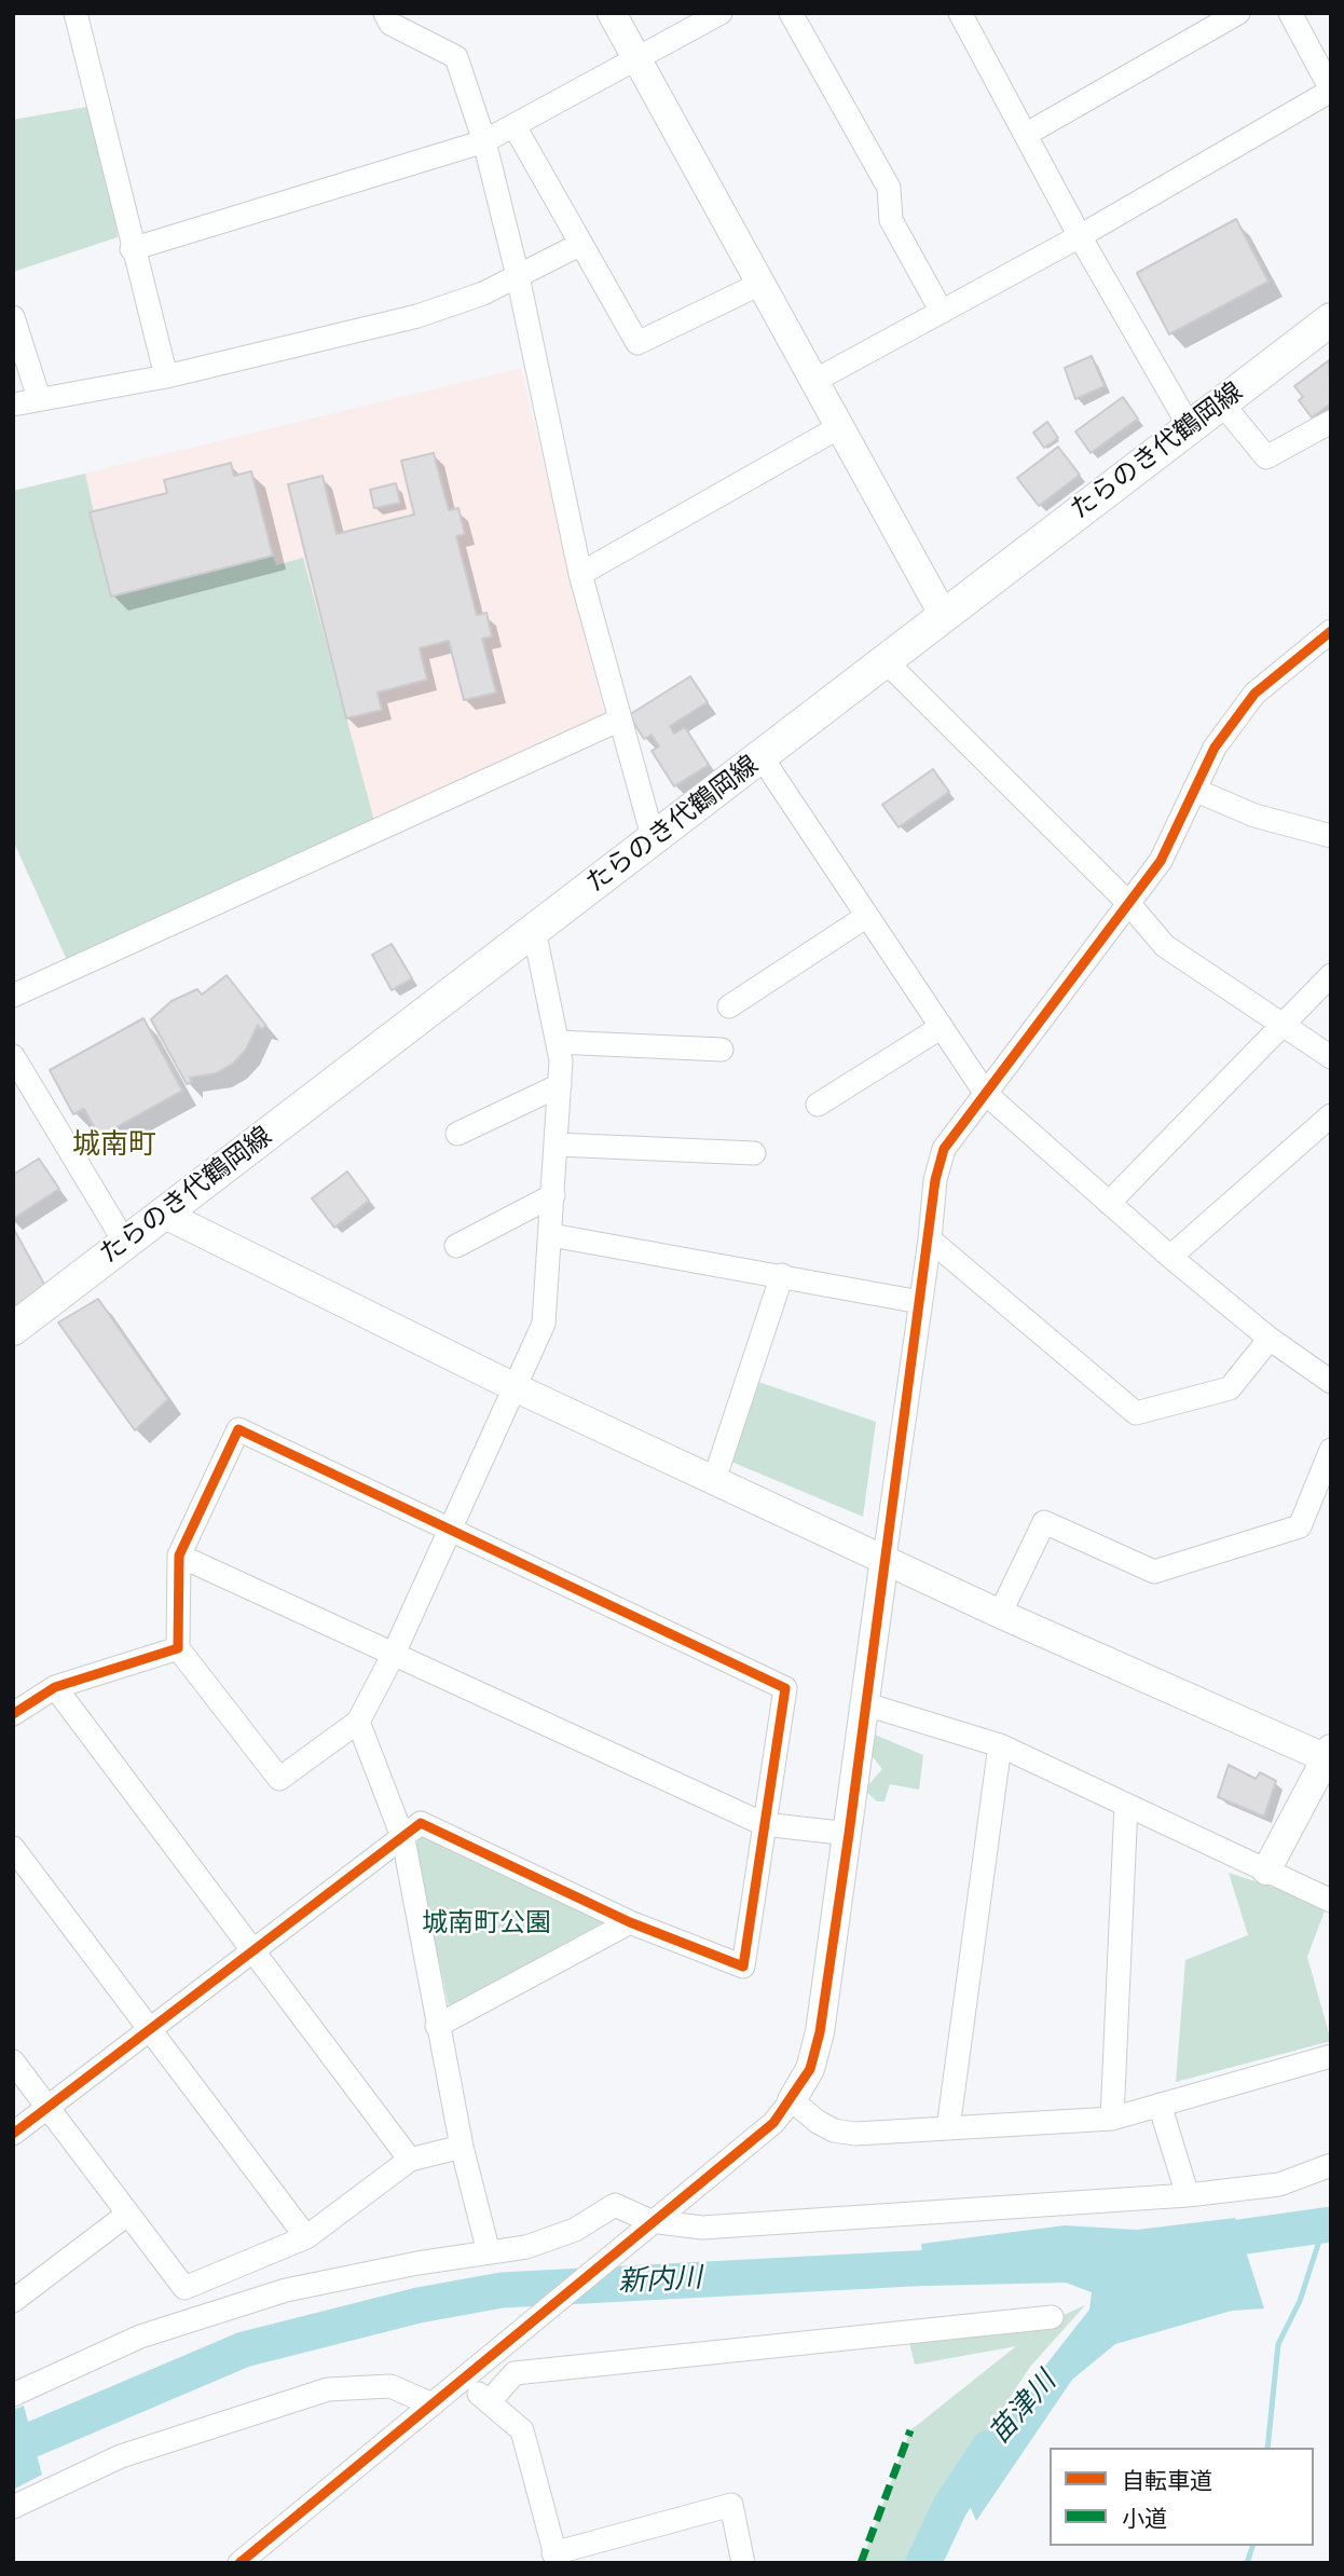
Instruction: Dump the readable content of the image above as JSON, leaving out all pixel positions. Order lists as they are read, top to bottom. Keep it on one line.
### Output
{"streets":{"main road":["たらのき代鶴岡線"]},"districts":["城南町"],"water":["新内川","苗津川"],"parks":["城南町公園"],"legend":["自転車道","小道"]}
